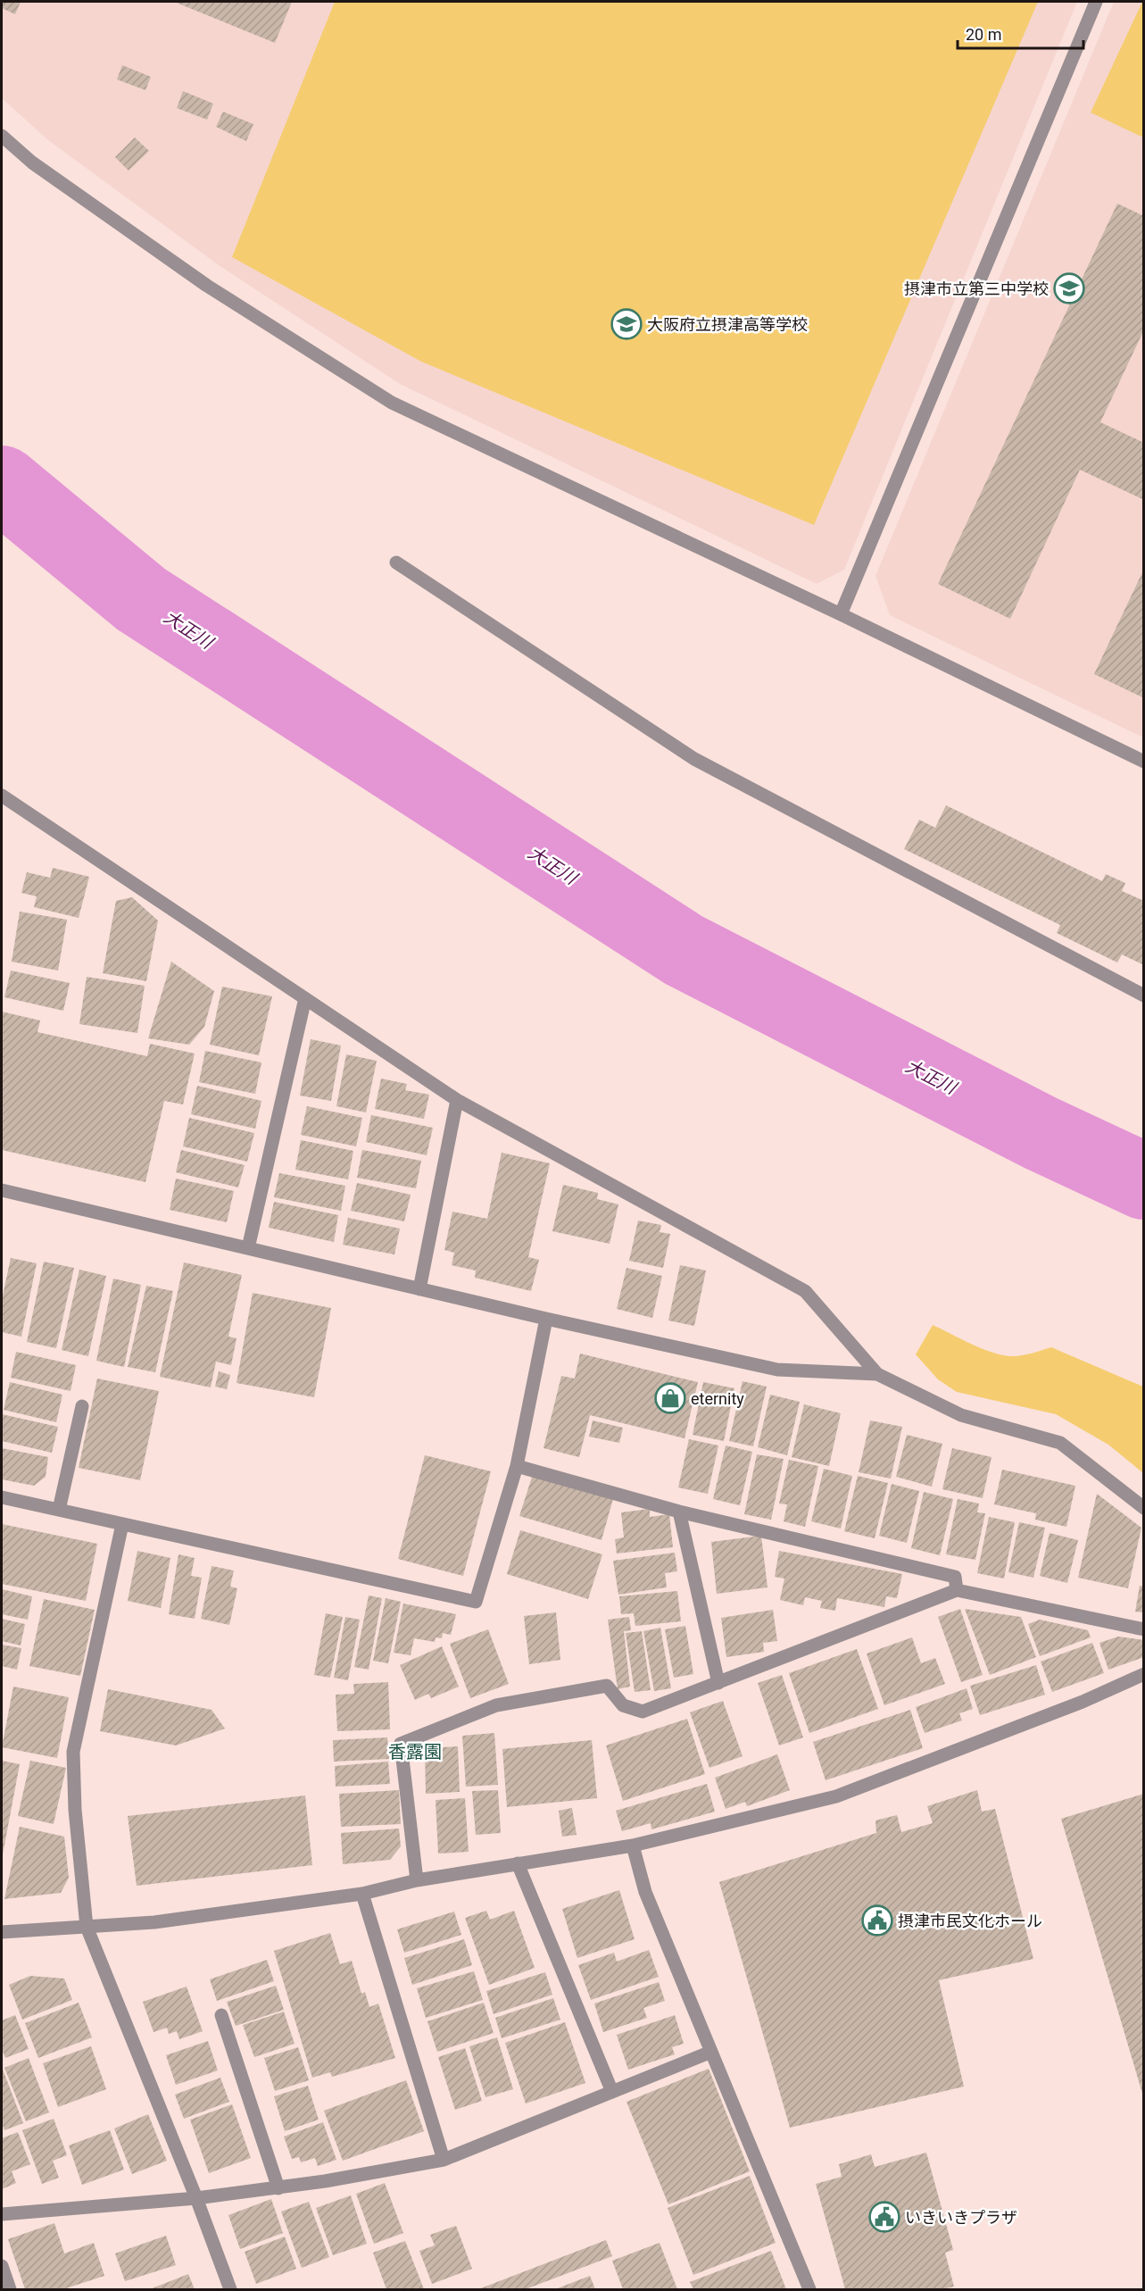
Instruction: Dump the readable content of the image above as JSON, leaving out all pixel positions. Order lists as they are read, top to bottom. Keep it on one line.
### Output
{"districts":["香露園"],"water":["大正川"],"places":{"school or university":["摂津市立第三中学校","大阪府立摂津高等学校"],"shop":["eternity"],"public building":["摂津市民文化ホール","いきいきプラザ"]},"scale_bar":"20 m"}
